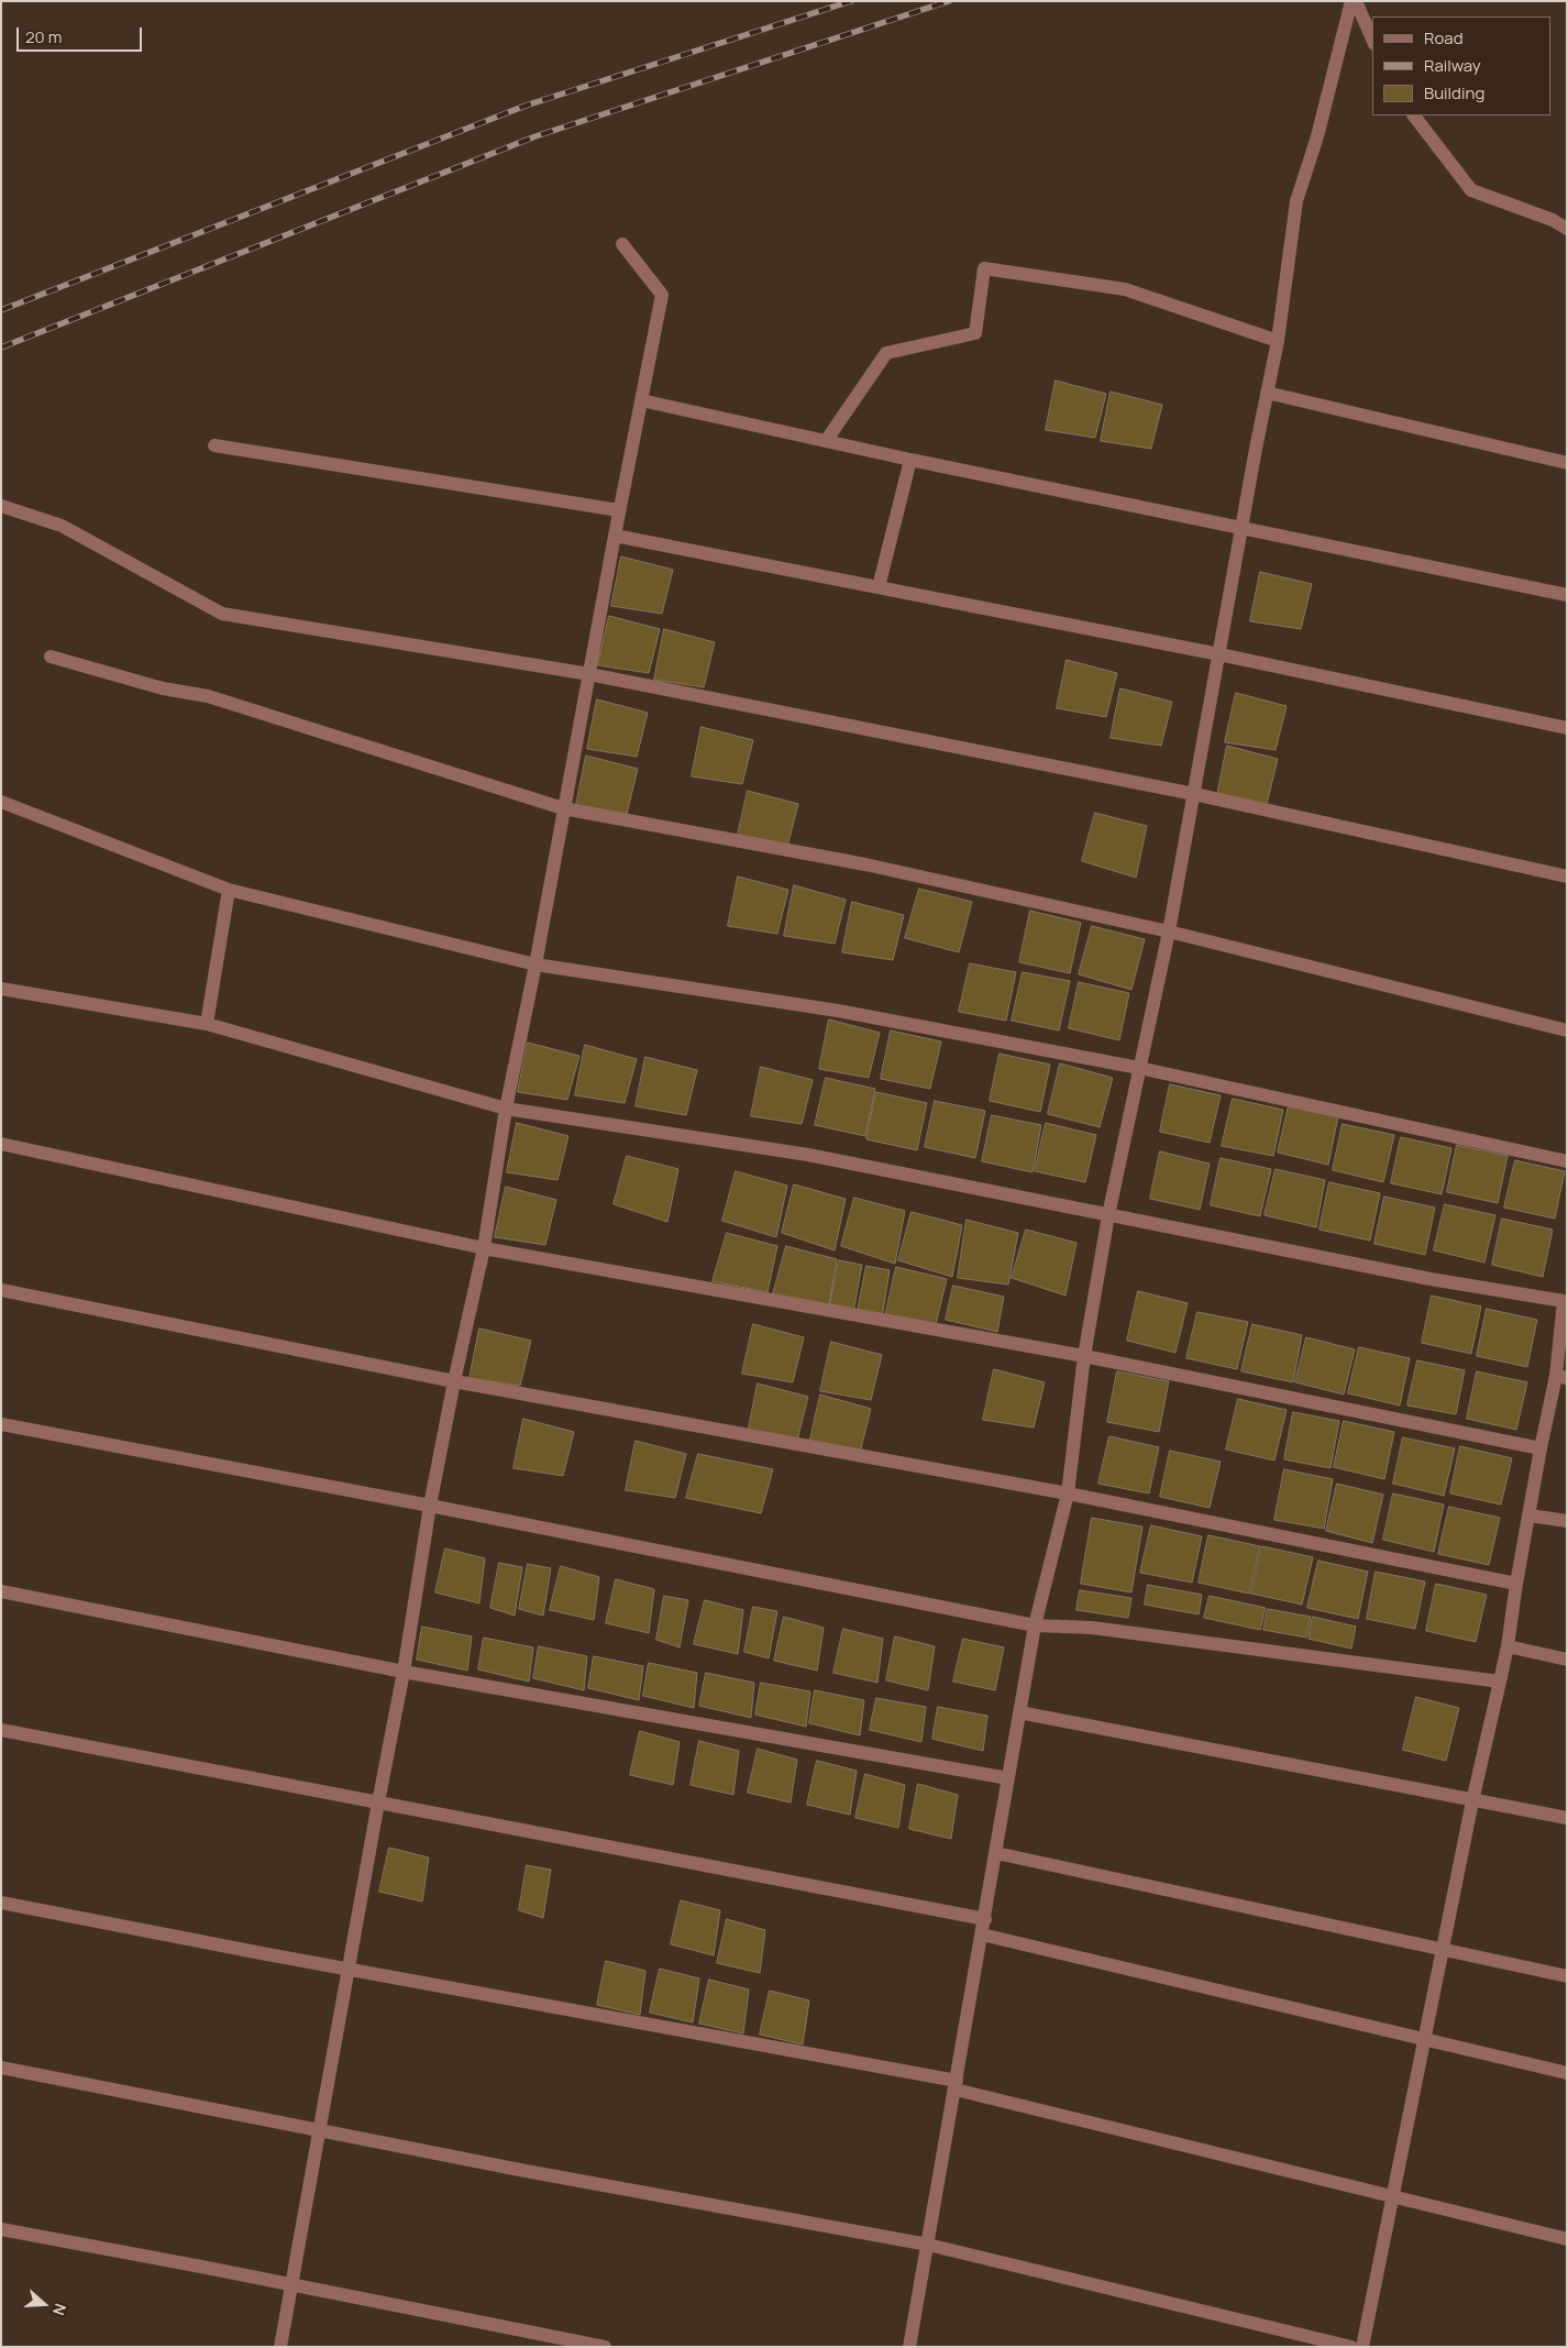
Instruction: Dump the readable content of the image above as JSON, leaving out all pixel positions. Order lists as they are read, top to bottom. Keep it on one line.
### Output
{"legend":["Road","Railway","Building"],"scale_bar":"20 m","north":"right"}
